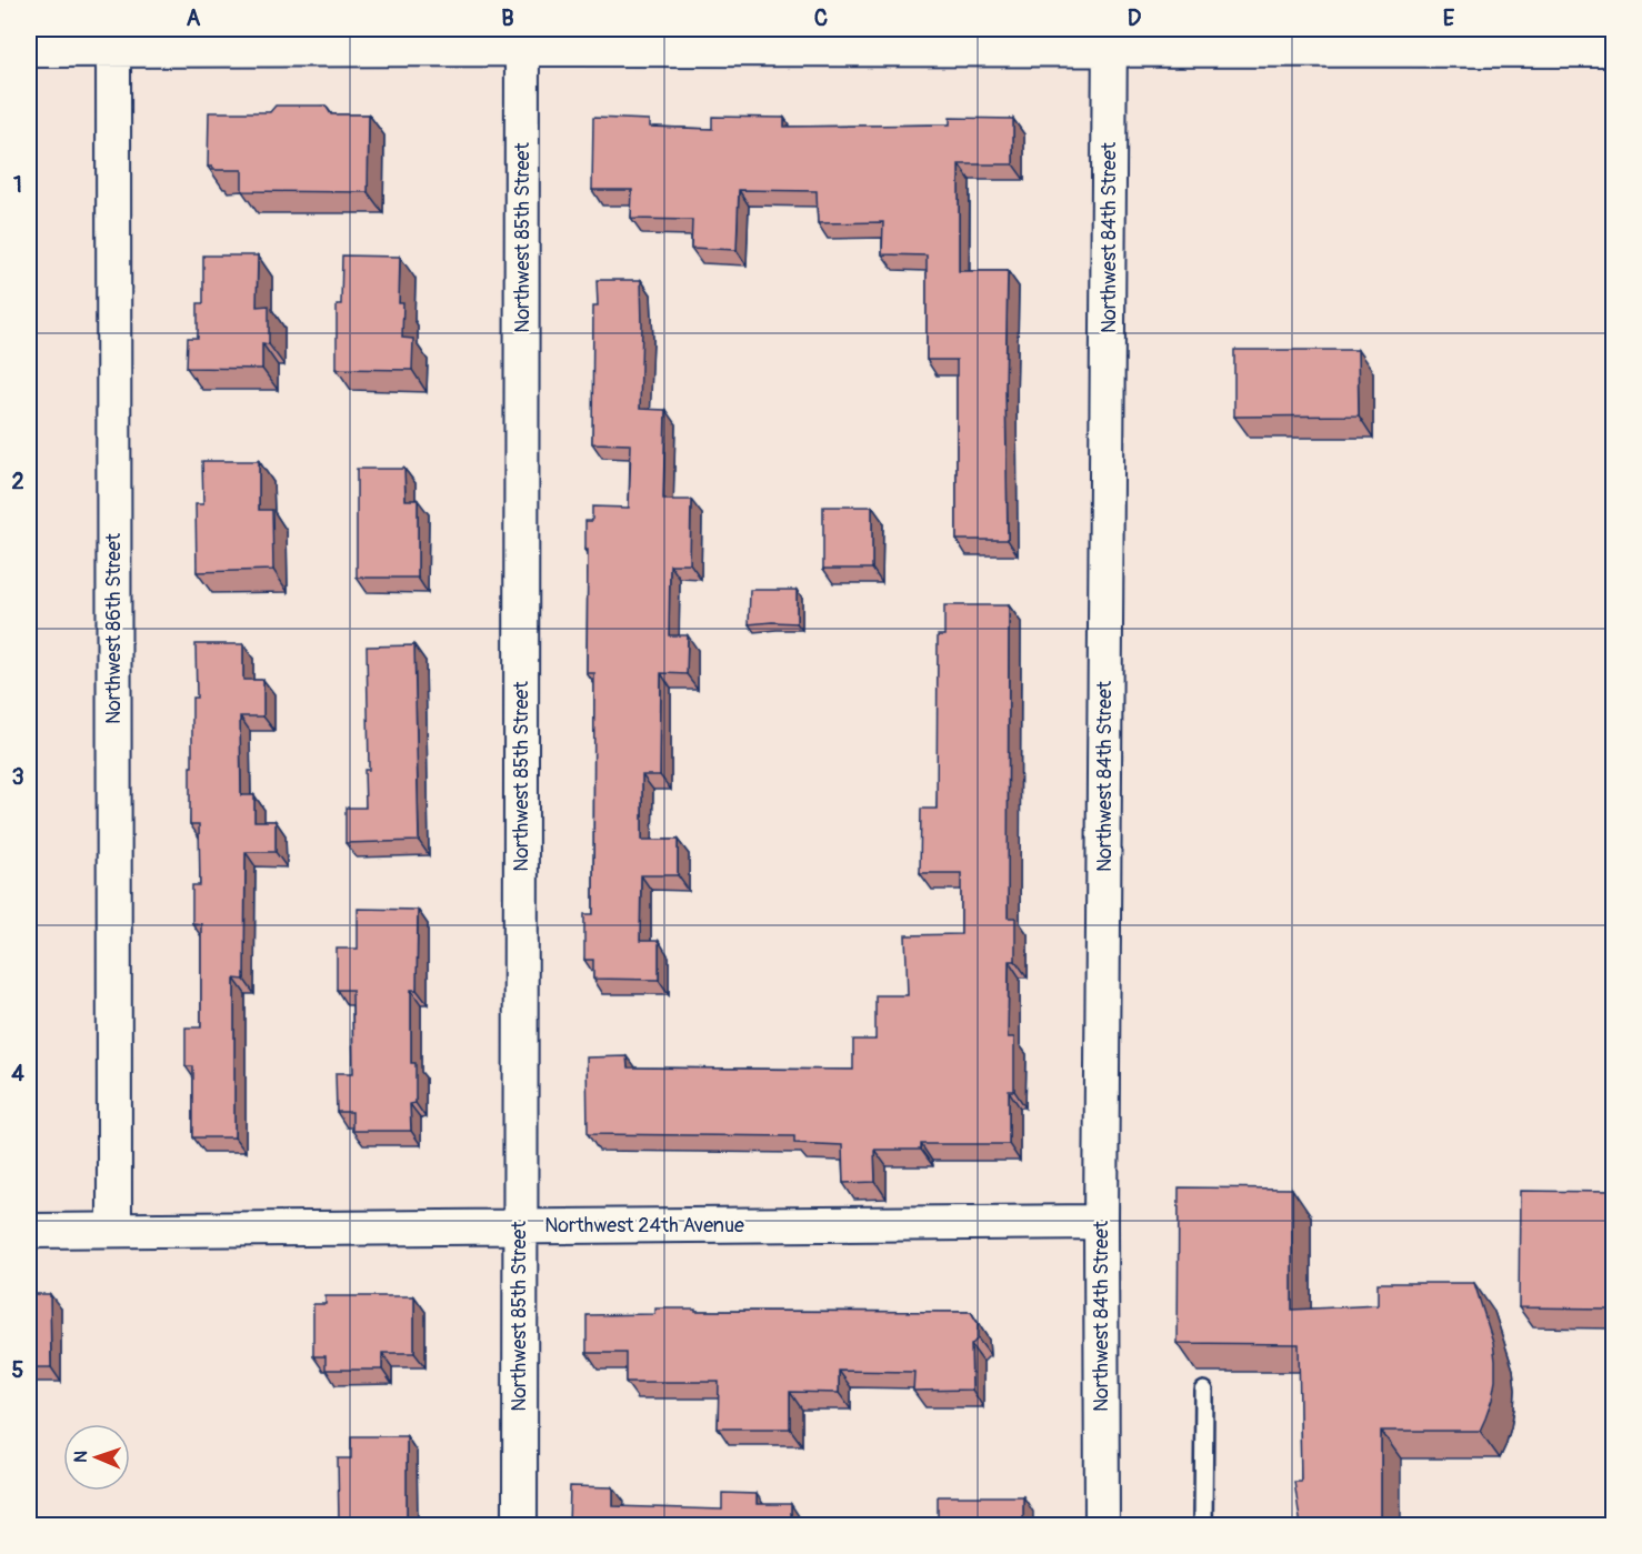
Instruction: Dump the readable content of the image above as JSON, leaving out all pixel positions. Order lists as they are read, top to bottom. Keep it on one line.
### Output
{"streets":{"street":["Northwest 85th Street","Northwest 84th Street","Northwest 86th Street","Northwest 24th Avenue"]},"crossings":[["Northwest 85th Street","Northwest 24th Avenue"],["Northwest 84th Street","Northwest 24th Avenue"],["Northwest 86th Street","Northwest 24th Avenue"]],"north":"left","grid":{"columns":["A","B","C","D","E"],"rows":["1","2","3","4","5"]}}
